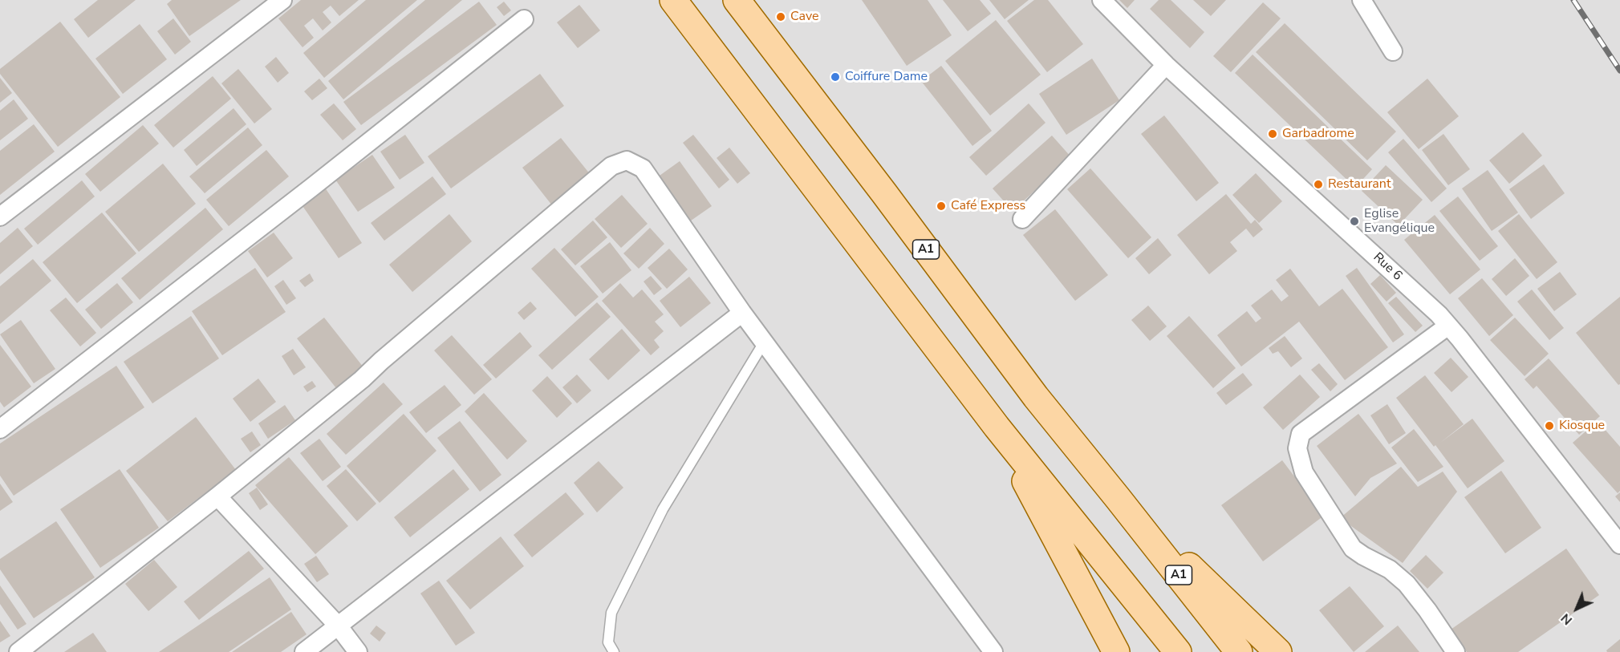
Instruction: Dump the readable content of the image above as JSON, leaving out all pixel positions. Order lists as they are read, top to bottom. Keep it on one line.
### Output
{"streets":{"main road":["A1"],"street":["Rue 6"]},"places":["Cave","Coiffure Dame","Garbadrome","Restaurant","Café Express","Eglise Evangélique","Kiosque"],"north":"bottom left"}
